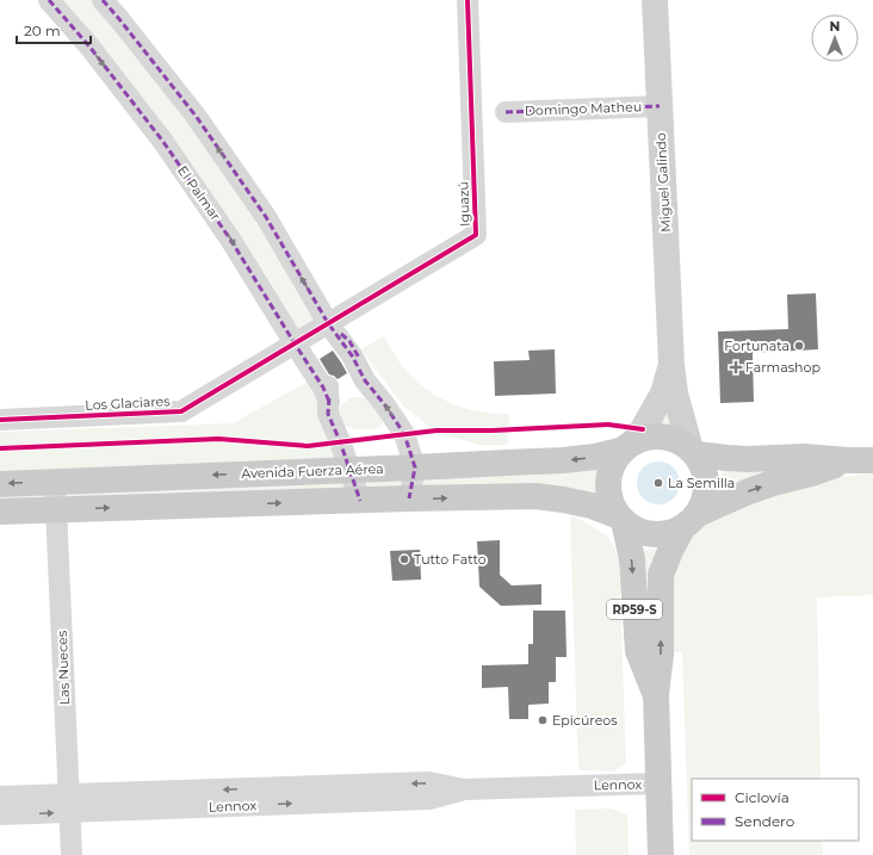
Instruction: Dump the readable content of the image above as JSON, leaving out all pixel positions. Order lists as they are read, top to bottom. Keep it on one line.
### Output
{"streets":{"main road":["Miguel Galindo","Avenida Fuerza Aérea","RP59-S"],"street":["Domingo Matheu","El Palmar","Iguazú","Los Glaciares","Las Nueces","Lennox"]},"crossings":[["Domingo Matheu","Miguel Galindo"],["Miguel Galindo","Avenida Fuerza Aérea"],["Miguel Galindo","RP59-S"],["El Palmar","Los Glaciares"],["El Palmar","Avenida Fuerza Aérea"],["Iguazú","Los Glaciares"],["Avenida Fuerza Aérea","RP59-S"],["Avenida Fuerza Aérea","Las Nueces"],["RP59-S","Lennox"],["Las Nueces","Lennox"]],"places":{"other":["Fortunata","La Semilla","Tutto Fatto","Epicúreos"],"health":["Farmashop"]},"legend":["Ciclovía","Sendero"],"scale_bar":"20 m","north":"top"}
